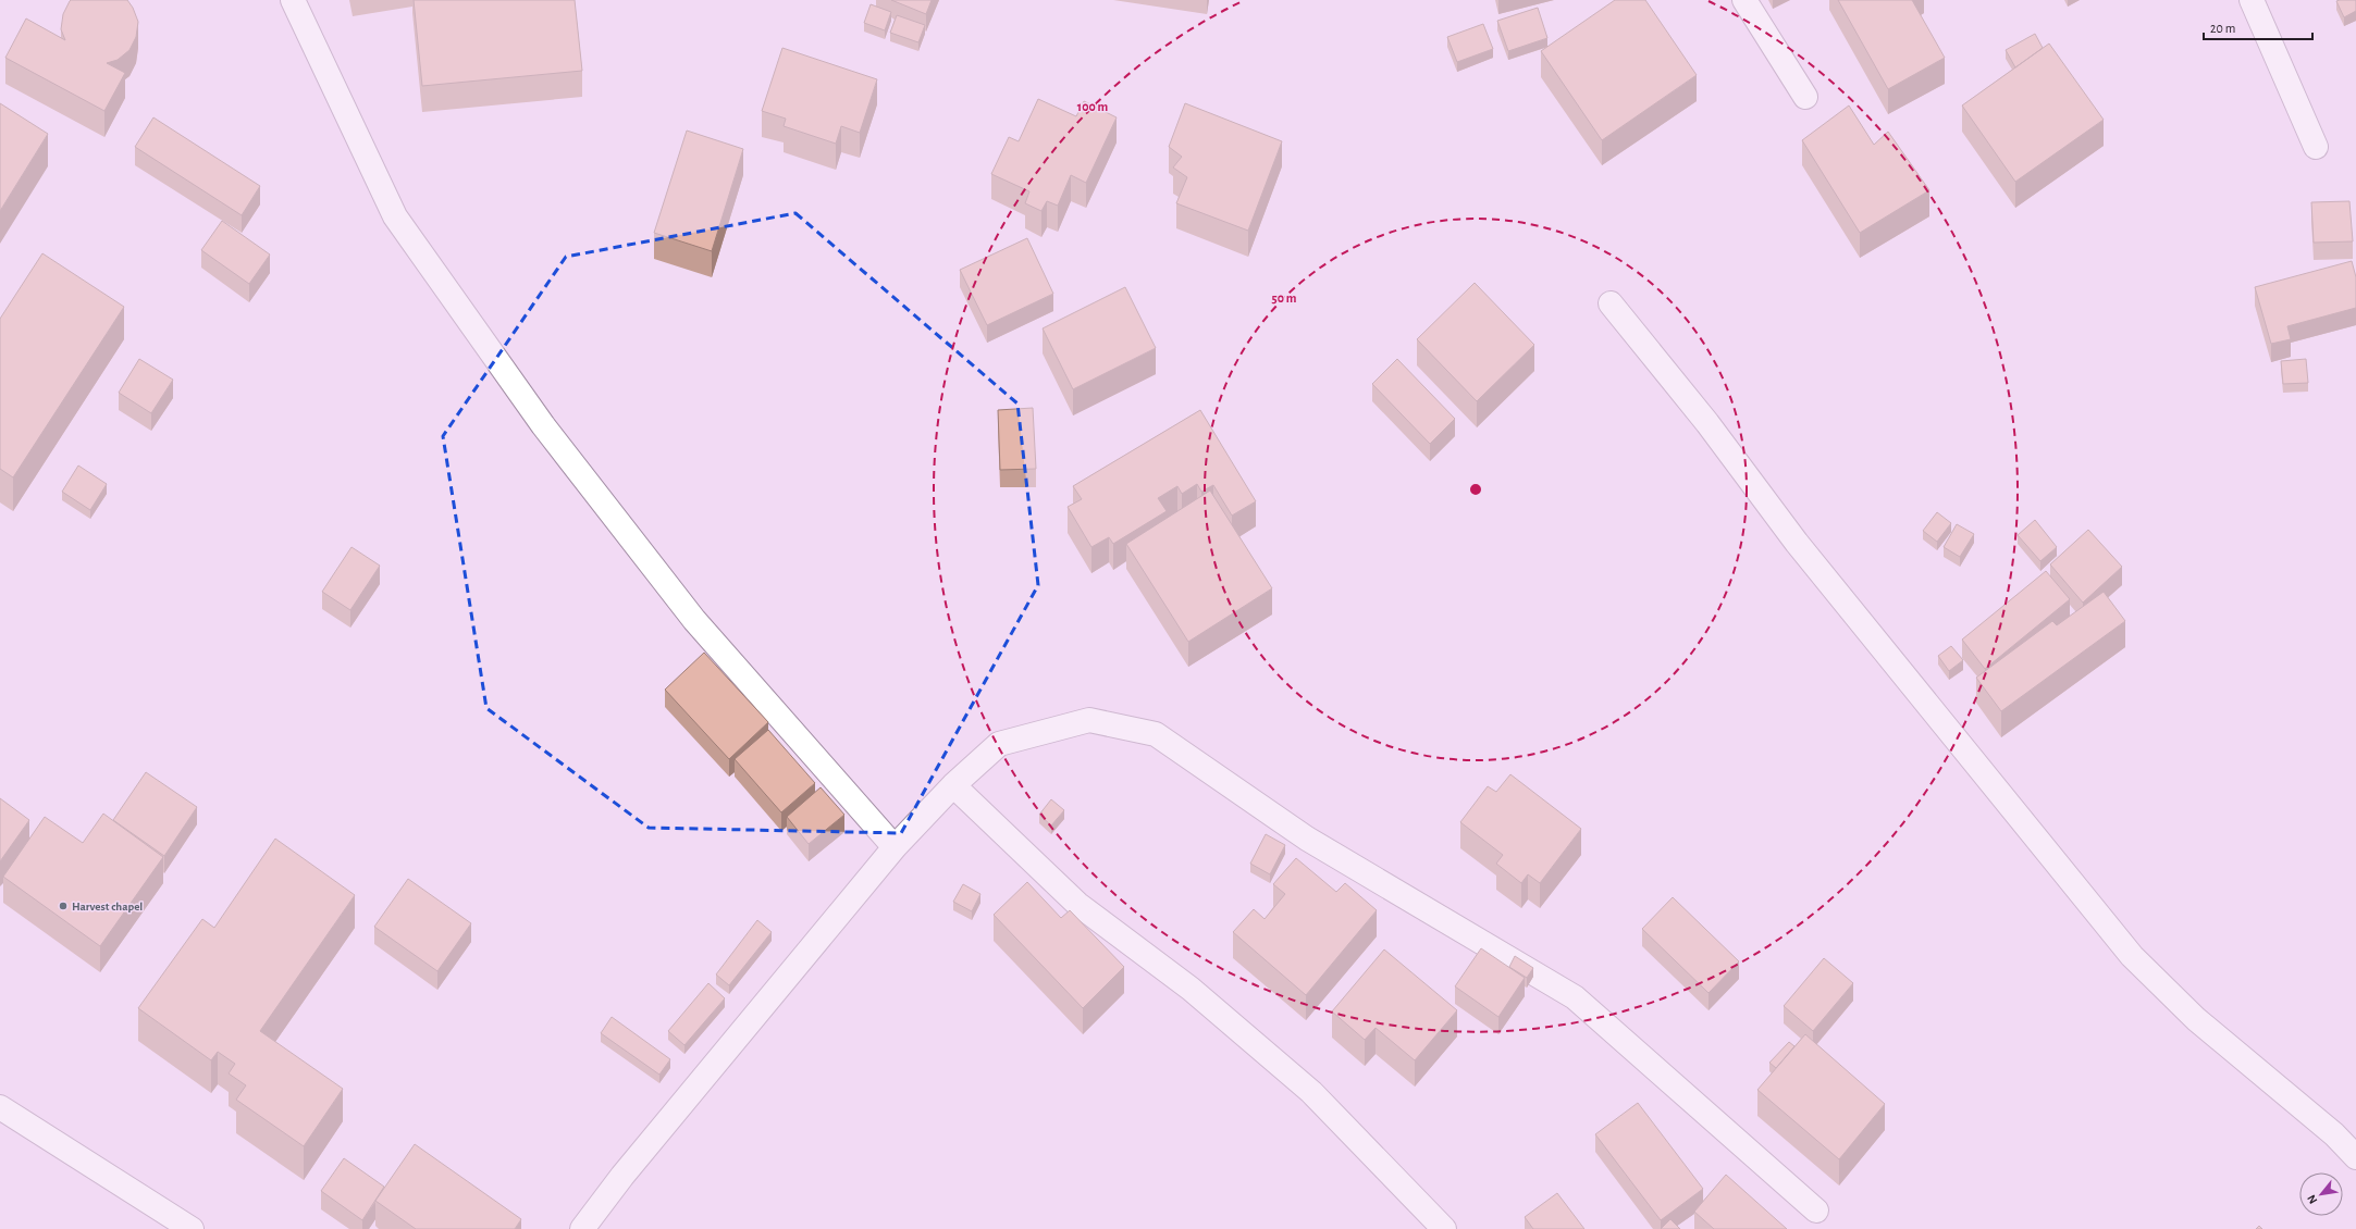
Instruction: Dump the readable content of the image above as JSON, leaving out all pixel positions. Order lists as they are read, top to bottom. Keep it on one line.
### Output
{"places":["Harvest chapel"],"scale_bar":"20 m","north":"bottom left","rings":["100 m","50 m"]}
